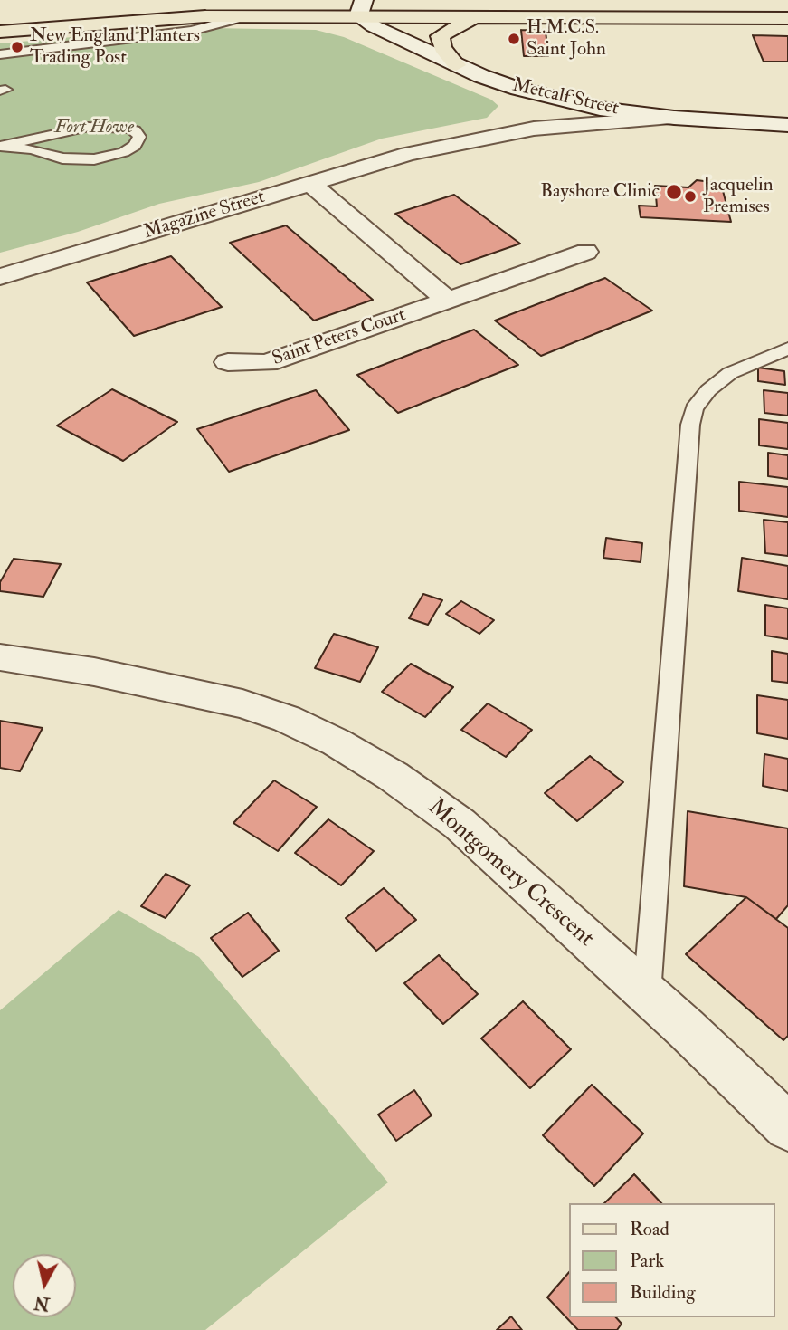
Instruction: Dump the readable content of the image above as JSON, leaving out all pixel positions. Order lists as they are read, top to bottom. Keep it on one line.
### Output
{"streets":{"street":["Metcalf Street","Magazine Street","Saint Peters Court","Montgomery Crescent"]},"crossings":[["Metcalf Street","Magazine Street"],["Magazine Street","Saint Peters Court"]],"parks":["Fort Howe"],"places":["H.M.C.S. Saint John","New England Planters Trading Post","Bayshore Clinic","Jacquelin Premises"],"legend":["Road","Park","Building"],"north":"bottom"}
